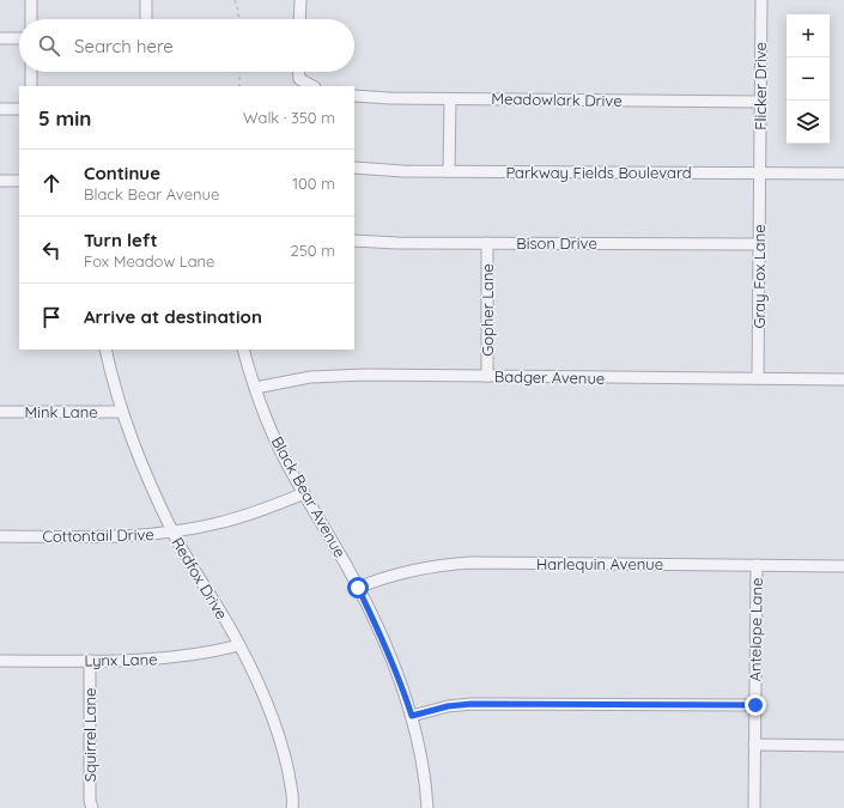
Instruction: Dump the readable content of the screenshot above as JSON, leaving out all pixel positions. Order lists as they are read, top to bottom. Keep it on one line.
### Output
{"streets":{"street":["Flicker Drive","Meadowlark Drive","Parkway Fields Boulevard","Bison Drive","Gray Fox Lane","Gopher Lane","Badger Avenue","Mink Lane","Black Bear Avenue","Cottontail Drive","Harlequin Avenue","Redfox Drive","Antelope Lane","Lynx Lane","Squirrel Lane"]},"crossings":[["Flicker Drive","Meadowlark Drive"],["Flicker Drive","Parkway Fields Boulevard"],["Flicker Drive","Gray Fox Lane"],["Parkway Fields Boulevard","Gray Fox Lane"],["Bison Drive","Gray Fox Lane"],["Bison Drive","Gopher Lane"],["Gray Fox Lane","Badger Avenue"],["Gopher Lane","Badger Avenue"],["Badger Avenue","Black Bear Avenue"],["Mink Lane","Redfox Drive"],["Black Bear Avenue","Cottontail Drive"],["Black Bear Avenue","Harlequin Avenue"],["Cottontail Drive","Redfox Drive"],["Harlequin Avenue","Antelope Lane"],["Redfox Drive","Lynx Lane"],["Lynx Lane","Squirrel Lane"]],"page":{"map_buttons":["+","−"],"search":"Search here","heading":["5 min","Walk · 350 m"],"list":[["Continue","Black Bear Avenue","100 m"],["Turn left","Fox Meadow Lane","250 m"],"Arrive at destination"]}}
